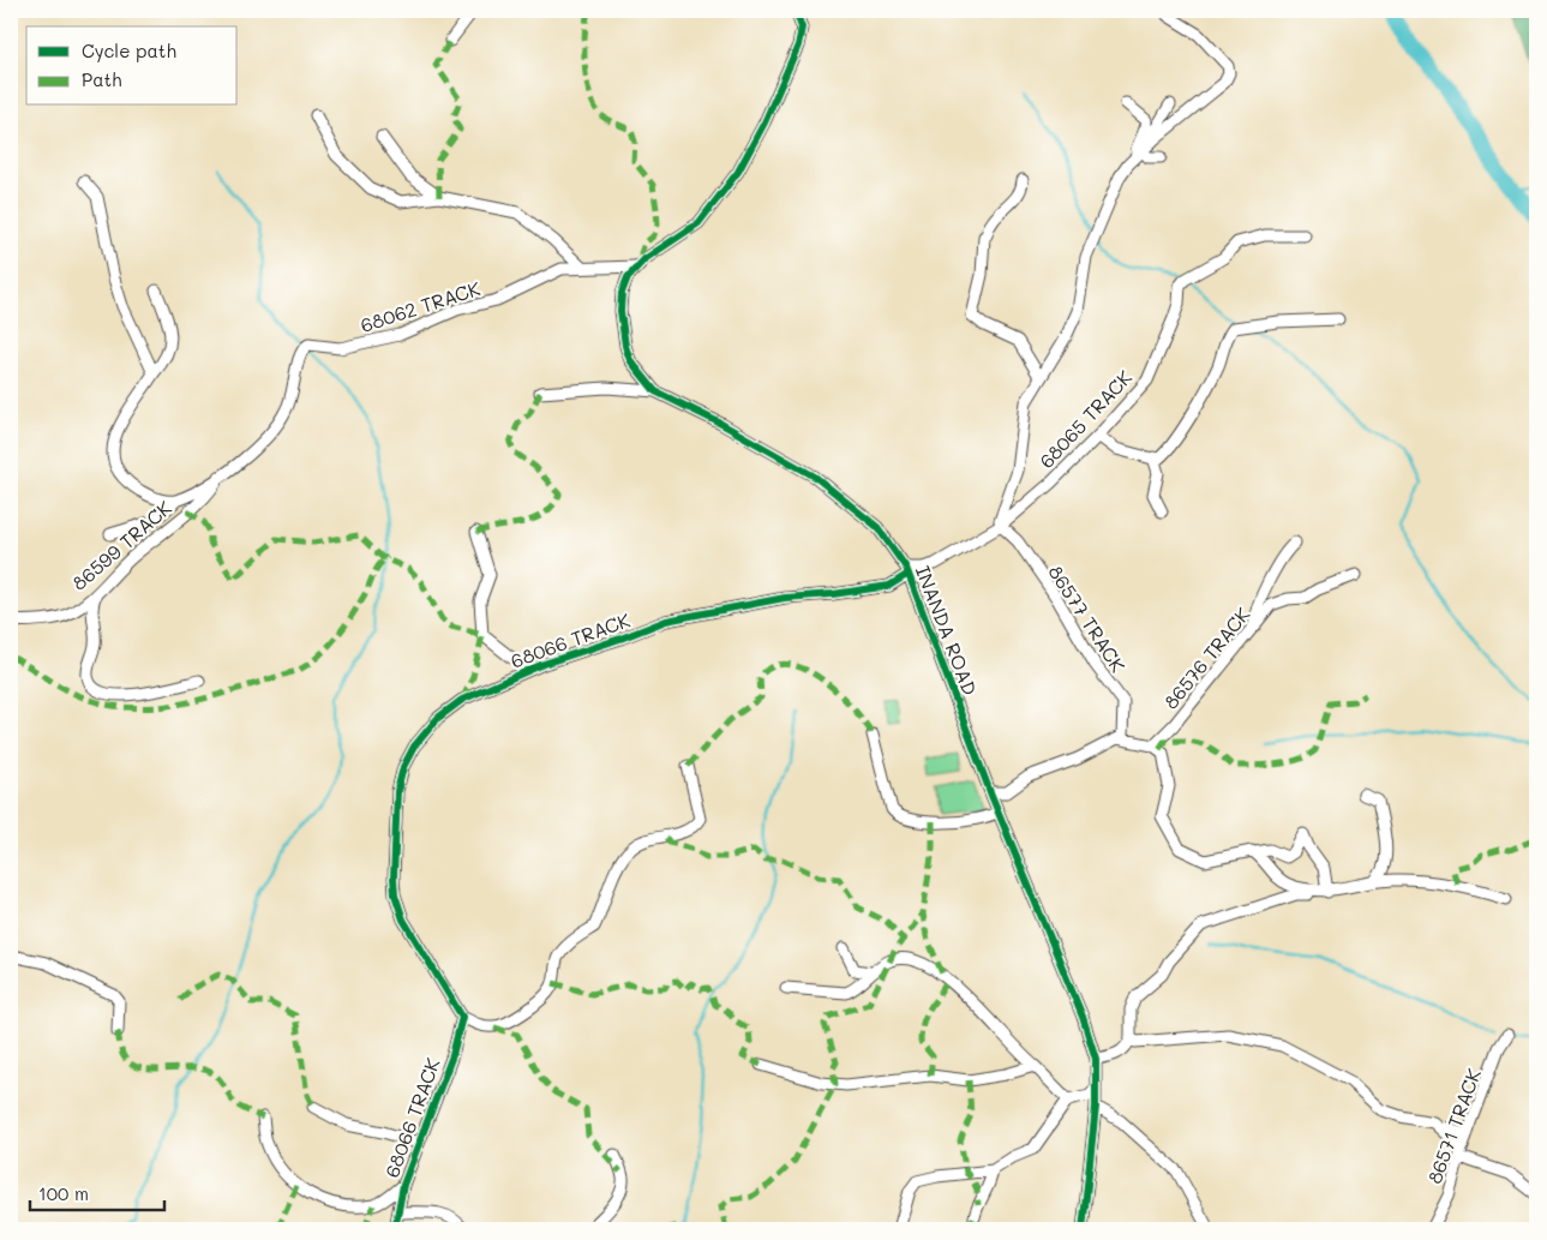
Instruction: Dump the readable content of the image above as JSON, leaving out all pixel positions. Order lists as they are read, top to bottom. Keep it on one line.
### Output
{"streets":{"street":["68062 TRACK","68065 TRACK","86599 TRACK","86577 TRACK","INANDA ROAD","68066 TRACK","86576 TRACK","86571 TRACK"]},"crossings":[["68062 TRACK","86599 TRACK"],["68062 TRACK","INANDA ROAD"],["68065 TRACK","86577 TRACK"],["68065 TRACK","INANDA ROAD"],["68065 TRACK","68066 TRACK"],["INANDA ROAD","68066 TRACK"]],"legend":["Cycle path","Path"],"scale_bar":"100 m"}
